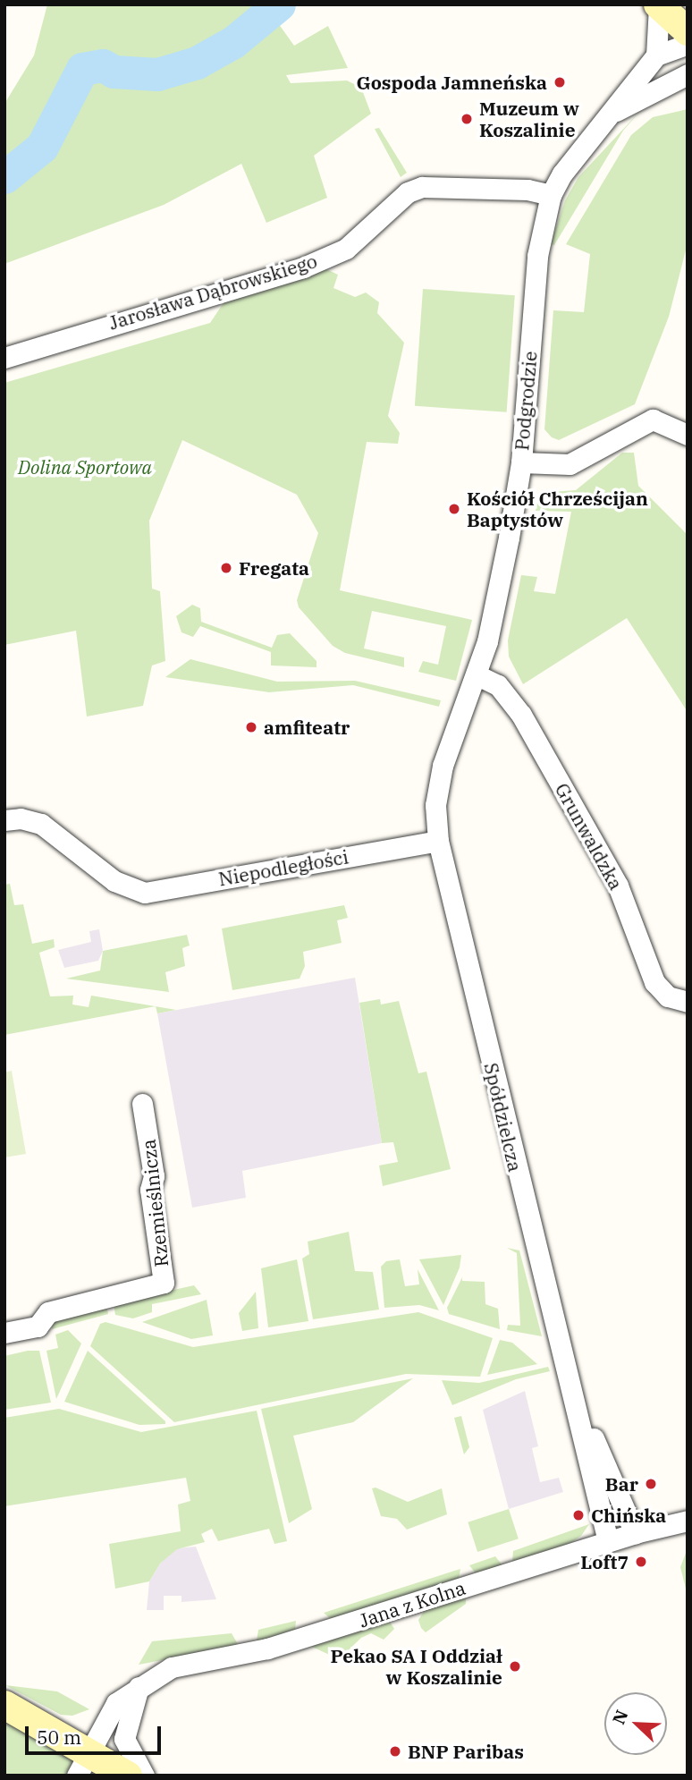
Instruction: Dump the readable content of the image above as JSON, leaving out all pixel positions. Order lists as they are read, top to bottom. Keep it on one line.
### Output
{"streets":{"street":["Jarosława Dąbrowskiego","Podgrodzie","Grunwaldzka","Niepodległości","Spółdzielcza","Rzemieślnicza","Jana z Kolna"]},"crossings":[["Jarosława Dąbrowskiego","Podgrodzie"],["Podgrodzie","Grunwaldzka"],["Podgrodzie","Niepodległości"],["Podgrodzie","Spółdzielcza"],["Niepodległości","Spółdzielcza"],["Spółdzielcza","Jana z Kolna"]],"parks":["Dolina Sportowa"],"places":["Gospoda Jamneńska","Muzeum w Koszalinie","Kościół Chrześcijan Baptystów","Fregata","amfiteatr","Bar","Chińska","Loft7","Pekao SA I Oddział w Koszalinie","BNP Paribas"],"scale_bar":"50 m","north":"top left"}
